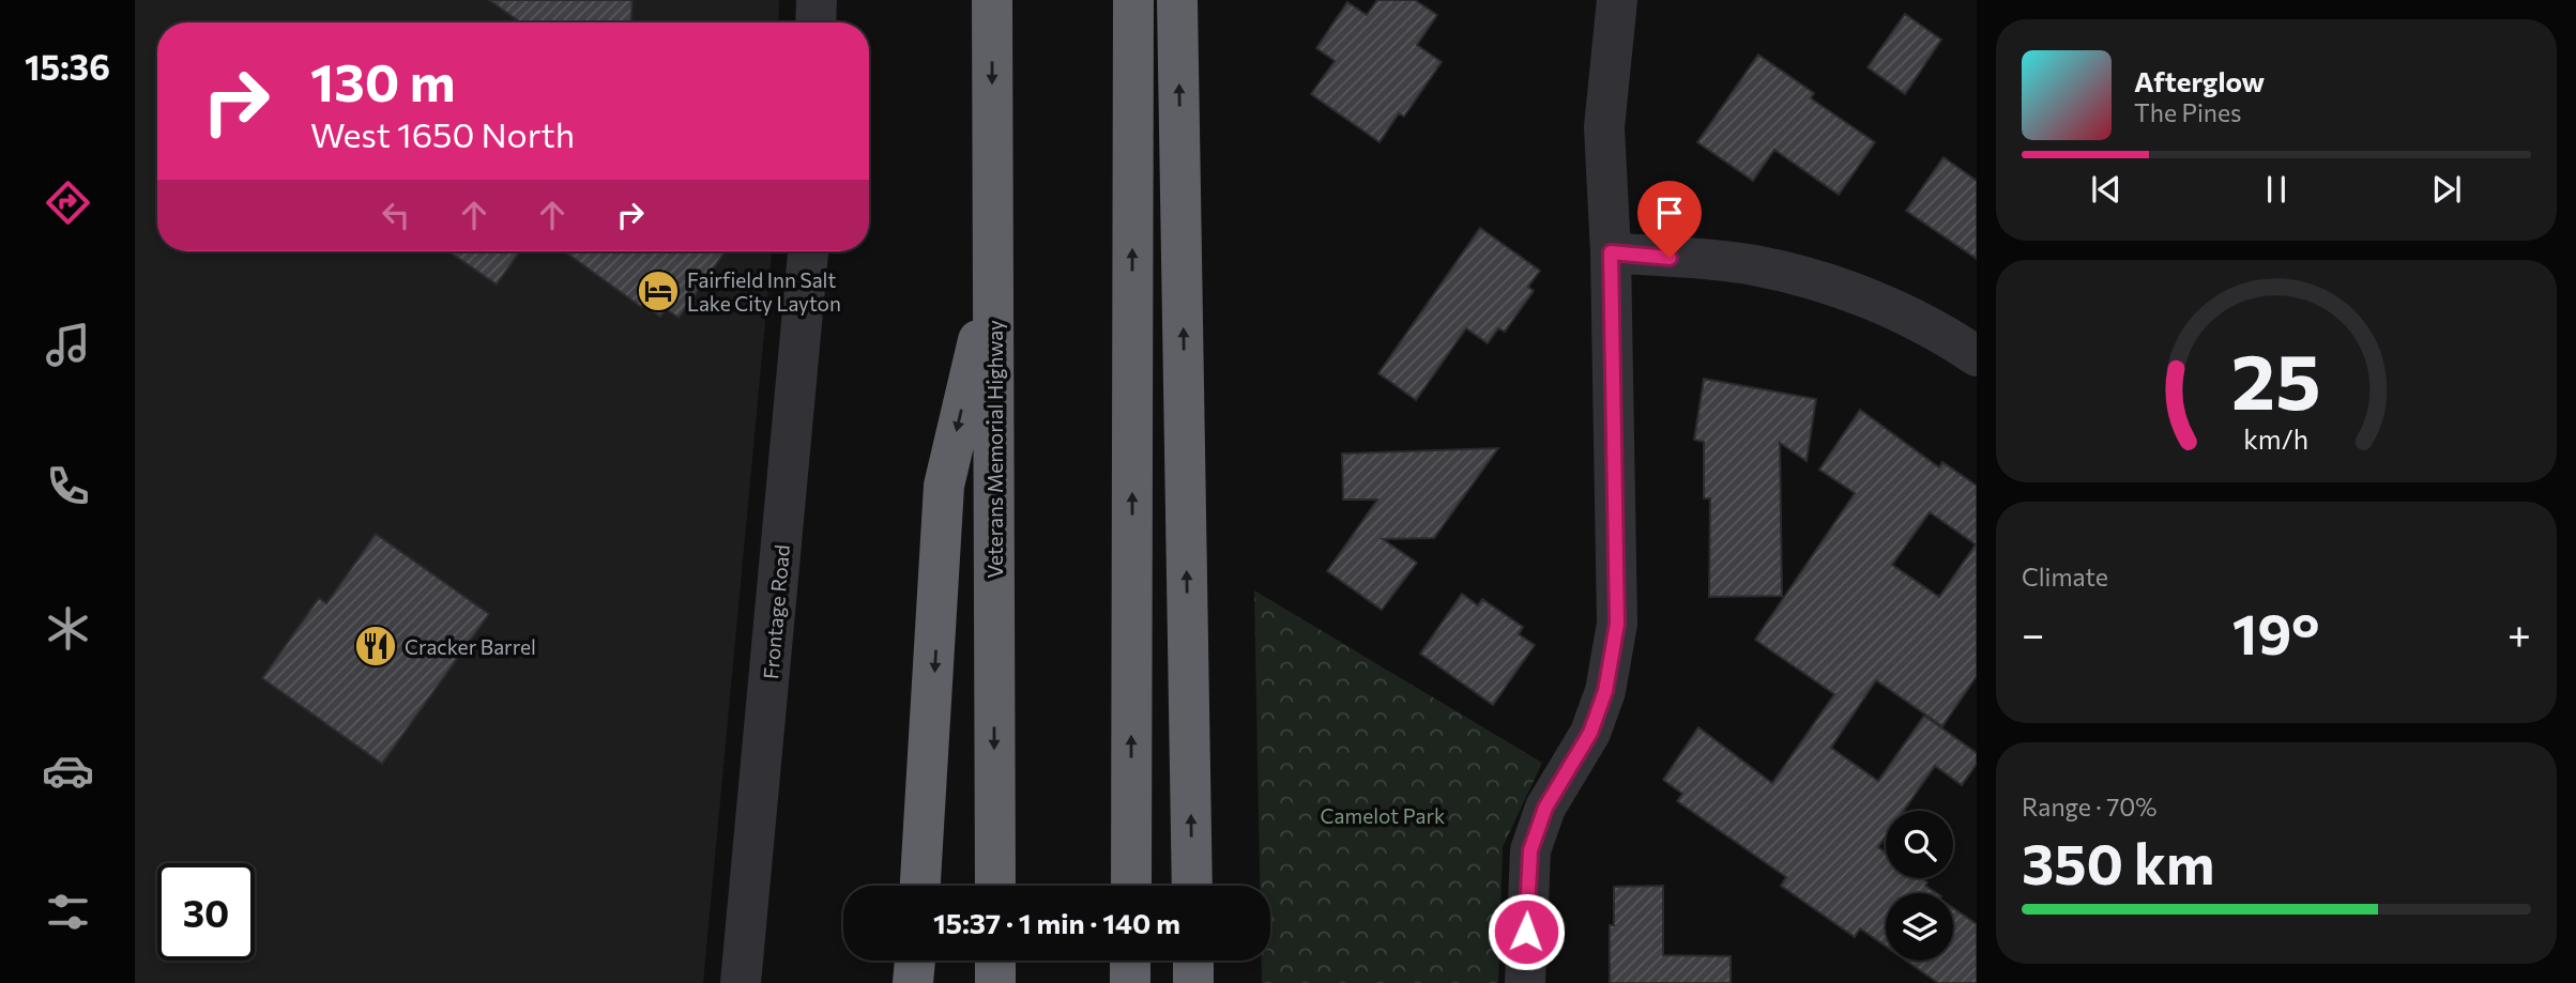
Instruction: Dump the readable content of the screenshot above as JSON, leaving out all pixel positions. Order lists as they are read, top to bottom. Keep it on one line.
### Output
{"streets":{"highway":["Veterans Memorial Highway"],"street":["Frontage Road"]},"parks":["Camelot Park"],"places":{"hotel":["Fairfield Inn Salt Lake City Layton"],"restaurant":["Cracker Barrel"]},"page":{"tabs":"15:36","turn":["130 m","West 1650 North"],"song":["Afterglow","The Pines"],"tile":["Climate",["Range · 70%","350 km"]],"heat":["−","19°","+"],"limit":"30","trip":"15:37 · 1 min · 140 m","gauge":["25","km/h"]}}
